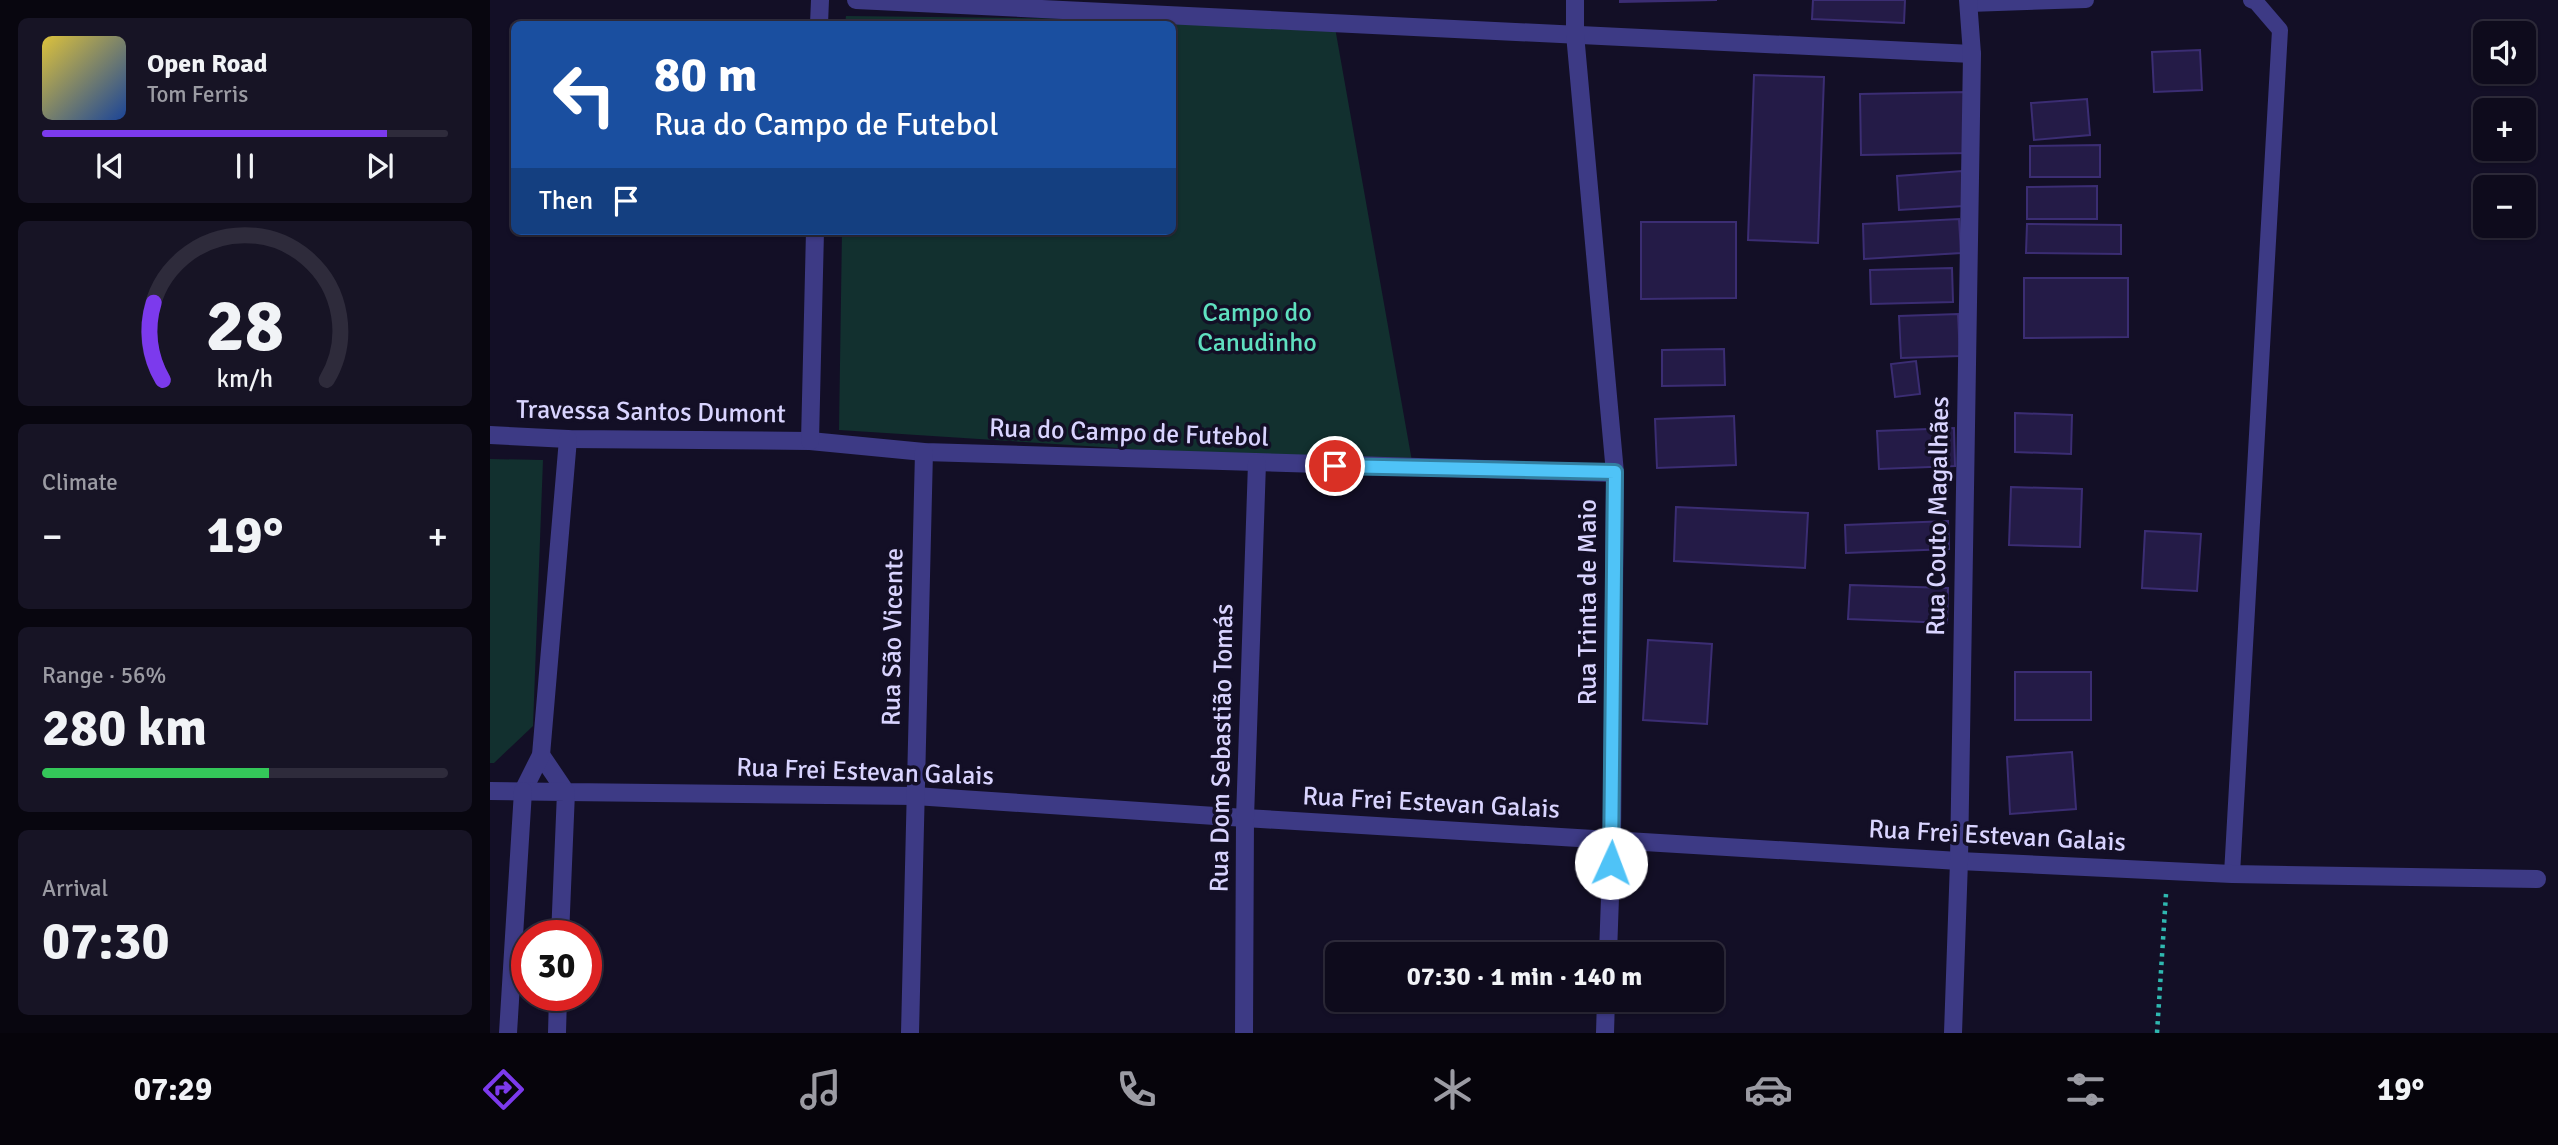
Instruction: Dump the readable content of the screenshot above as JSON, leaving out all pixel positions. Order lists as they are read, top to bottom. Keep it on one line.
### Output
{"streets":{"street":["Travessa Santos Dumont","Rua do Campo de Futebol","Rua Couto Magalhães","Rua Trinta de Maio","Rua São Vicente","Rua Dom Sebastião Tomás","Rua Frei Estevan Galais"]},"crossings":[["Travessa Santos Dumont","Rua do Campo de Futebol"],["Rua do Campo de Futebol","Rua Trinta de Maio"],["Rua do Campo de Futebol","Rua São Vicente"],["Rua do Campo de Futebol","Rua Dom Sebastião Tomás"],["Rua Couto Magalhães","Rua Frei Estevan Galais"],["Rua Trinta de Maio","Rua Frei Estevan Galais"],["Rua São Vicente","Rua Frei Estevan Galais"],["Rua Dom Sebastião Tomás","Rua Frei Estevan Galais"]],"parks":["Campo do Canudinho"],"page":{"map_buttons":["+","−"],"turn":["80 m","Rua do Campo de Futebol"],"song":["Open Road","Tom Ferris"],"then":"Then","tile":["Climate",["Range · 56%","280 km"],["Arrival","07:30"]],"heat":["−","19°","+"],"limit":"30","trip":"07:30 · 1 min · 140 m","tabs":["07:29","19°"],"gauge":["28","km/h"]}}
